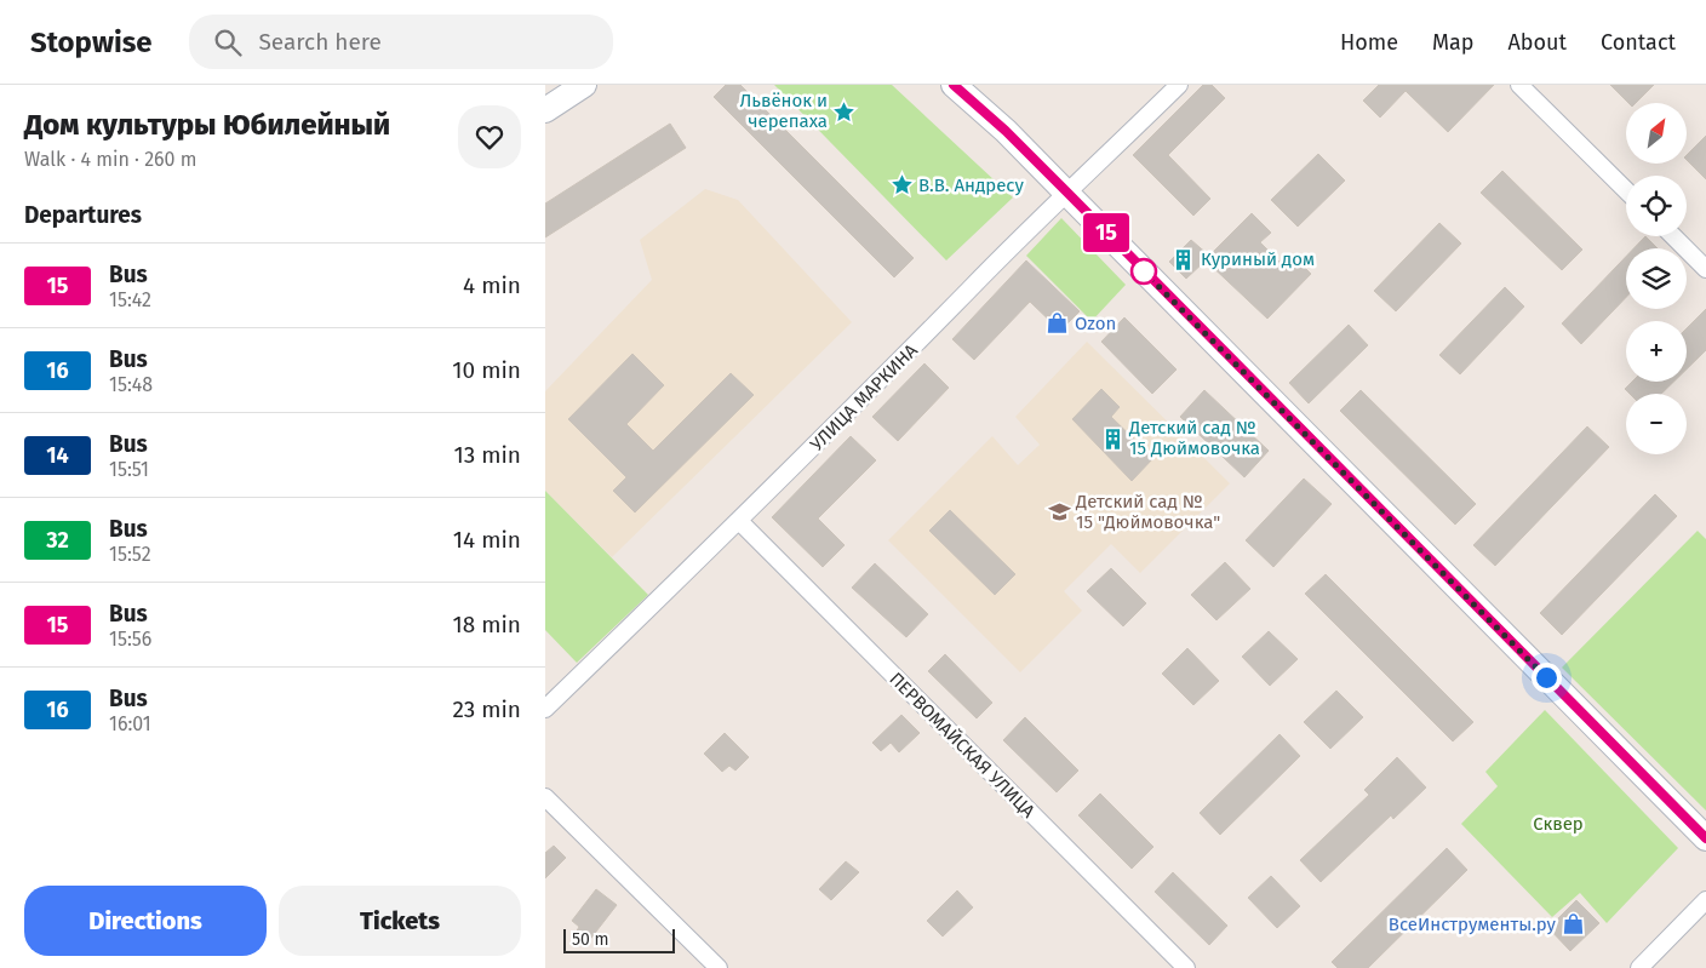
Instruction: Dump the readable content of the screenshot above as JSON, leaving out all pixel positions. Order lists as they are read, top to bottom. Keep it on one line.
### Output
{"streets":{"street":["УЛИЦА МАРКИНА","ПЕРВОМАЙСКАЯ УЛИЦА"]},"crossings":[["УЛИЦА МАРКИНА","ПЕРВОМАЙСКАЯ УЛИЦА"]],"parks":["Сквер"],"places":{"place":["Львёнок и черепаха","В.В. Андресу"],"building":["Куриный дом","Детский сад № 15 Дюймовочка"],"shop":["Ozon","ВсеИнструменты.ру"],"school or university":["Детский сад № 15 \"Дюймовочка\""]},"lines":["bus line 15"],"scale_bar":"50 m","north":"top right","page":{"header":"Stopwise","search":"Search here","nav":["Home","Map","About","Contact"],"heading":[["Дом культуры Юбилейный","Walk · 4 min · 260 m"],"Departures"],"on_map":"15","map_buttons":["+","−"],"list":[{"mark":"15","name":"Bus","note":"15:42","value":"4 min"},{"mark":"16","name":"Bus","note":"15:48","value":"10 min"},{"mark":"14","name":"Bus","note":"15:51","value":"13 min"},{"mark":"32","name":"Bus","note":"15:52","value":"14 min"},{"mark":"15","name":"Bus","note":"15:56","value":"18 min"},{"mark":"16","name":"Bus","note":"16:01","value":"23 min"}],"buttons":["Directions","Tickets"],"scale":"50 m"}}
